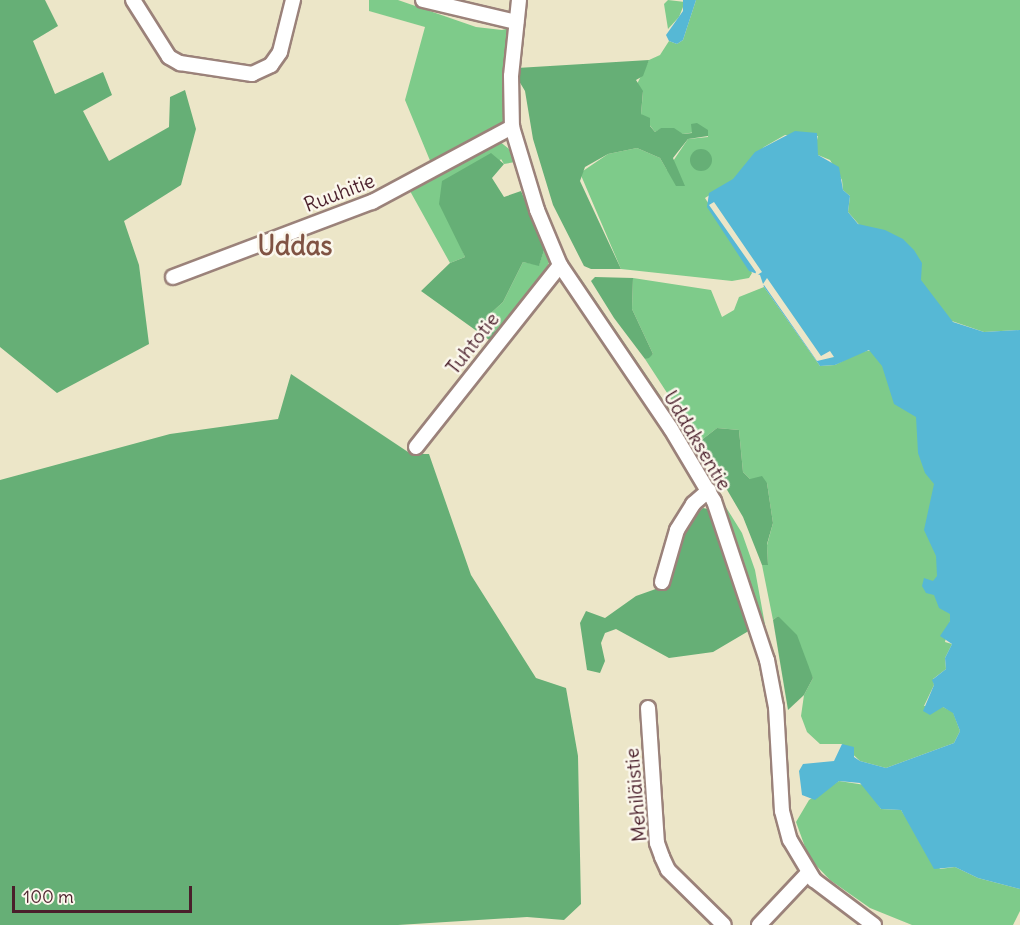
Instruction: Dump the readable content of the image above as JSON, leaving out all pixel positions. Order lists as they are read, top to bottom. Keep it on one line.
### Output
{"streets":{"street":["Ruuhitie","Tuhtotie","Uddaksentie","Mehiläistie"]},"crossings":[["Ruuhitie","Uddaksentie"],["Tuhtotie","Uddaksentie"]],"districts":["Uddas"],"scale_bar":"100 m"}
